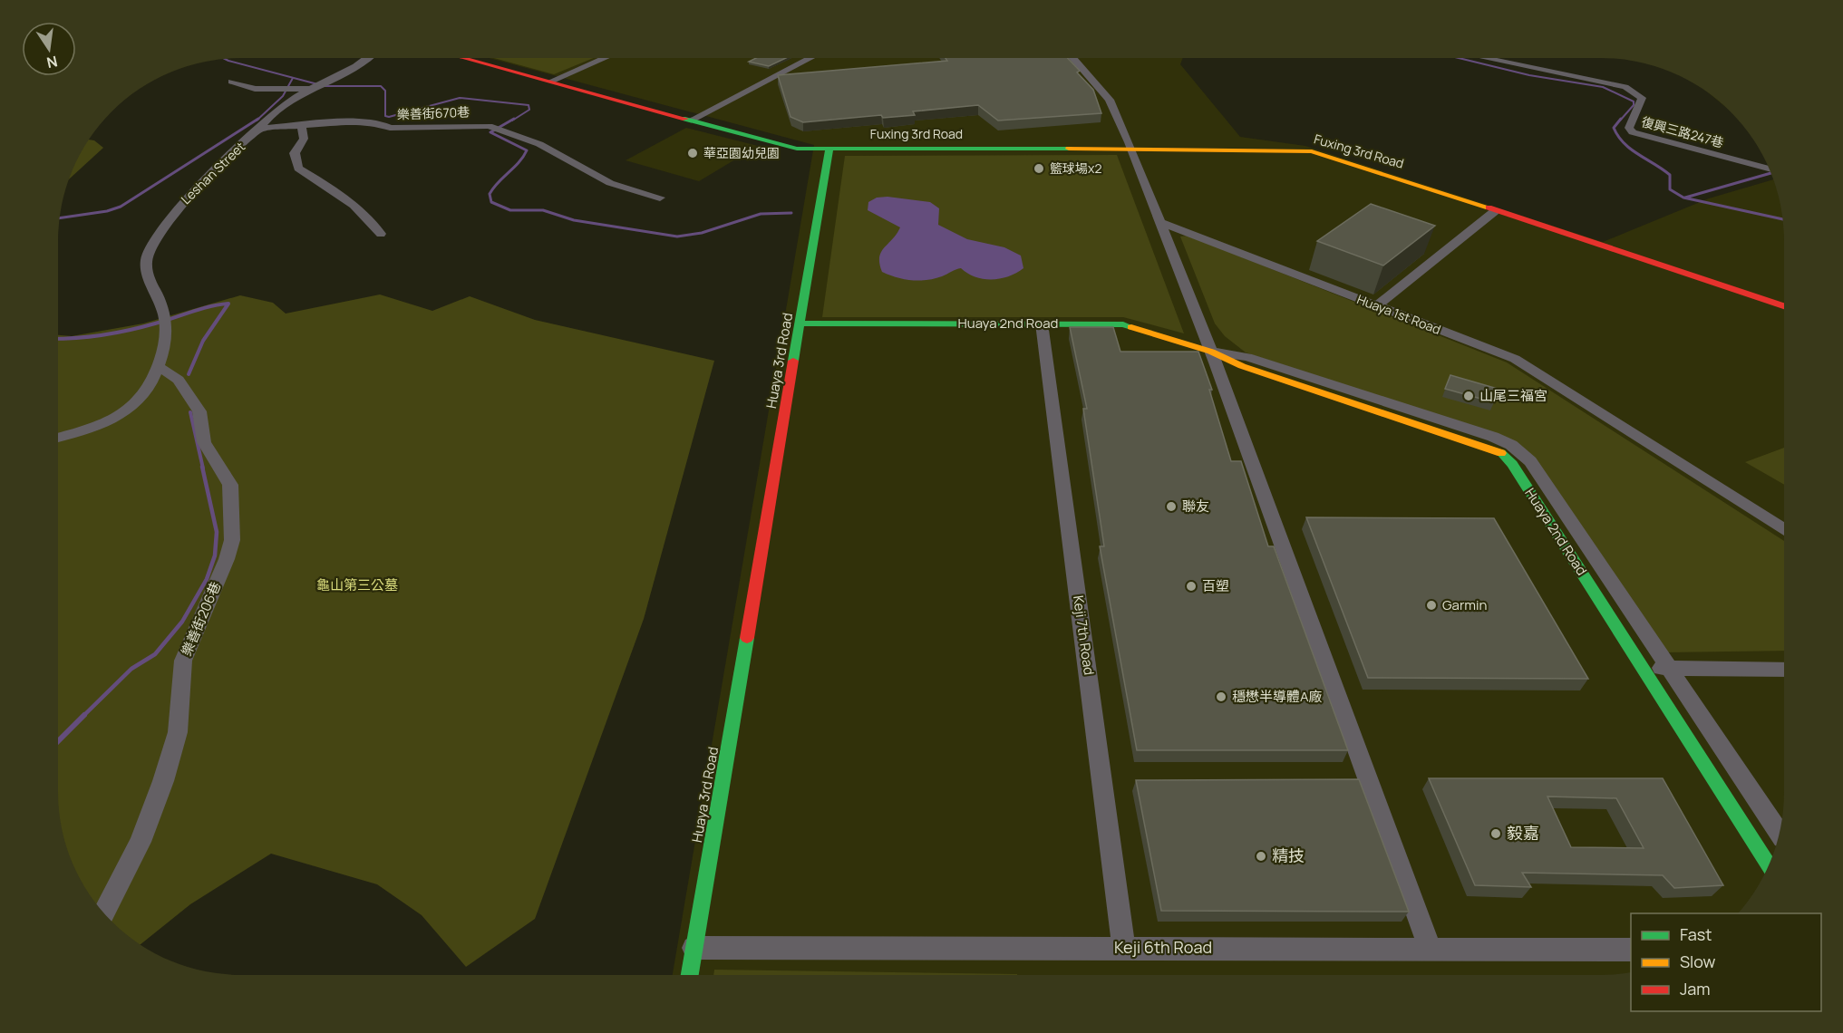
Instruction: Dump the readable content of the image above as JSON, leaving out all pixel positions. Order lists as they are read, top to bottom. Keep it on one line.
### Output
{"streets":{"street":["樂善街670巷","復興三路247巷","Fuxing 3rd Road","Leshan Street","Huaya 1st Road","Huaya 2nd Road","Huaya 3rd Road","樂善街206巷","Keji 7th Road","Keji 6th Road"]},"crossings":[["樂善街670巷","Leshan Street"],["Fuxing 3rd Road","Huaya 3rd Road"],["Leshan Street","樂善街206巷"],["Huaya 2nd Road","Huaya 3rd Road"],["Huaya 2nd Road","Keji 7th Road"],["Huaya 3rd Road","Keji 6th Road"],["Keji 7th Road","Keji 6th Road"]],"parks":["龜山第三公墓"],"places":["華亞園幼兒園","籃球場x2","山尾三福宮","聯友","百塑","Garmin","穩懋半導體A廠","毅嘉","精技"],"legend":["Fast","Slow","Jam"],"north":"bottom"}
